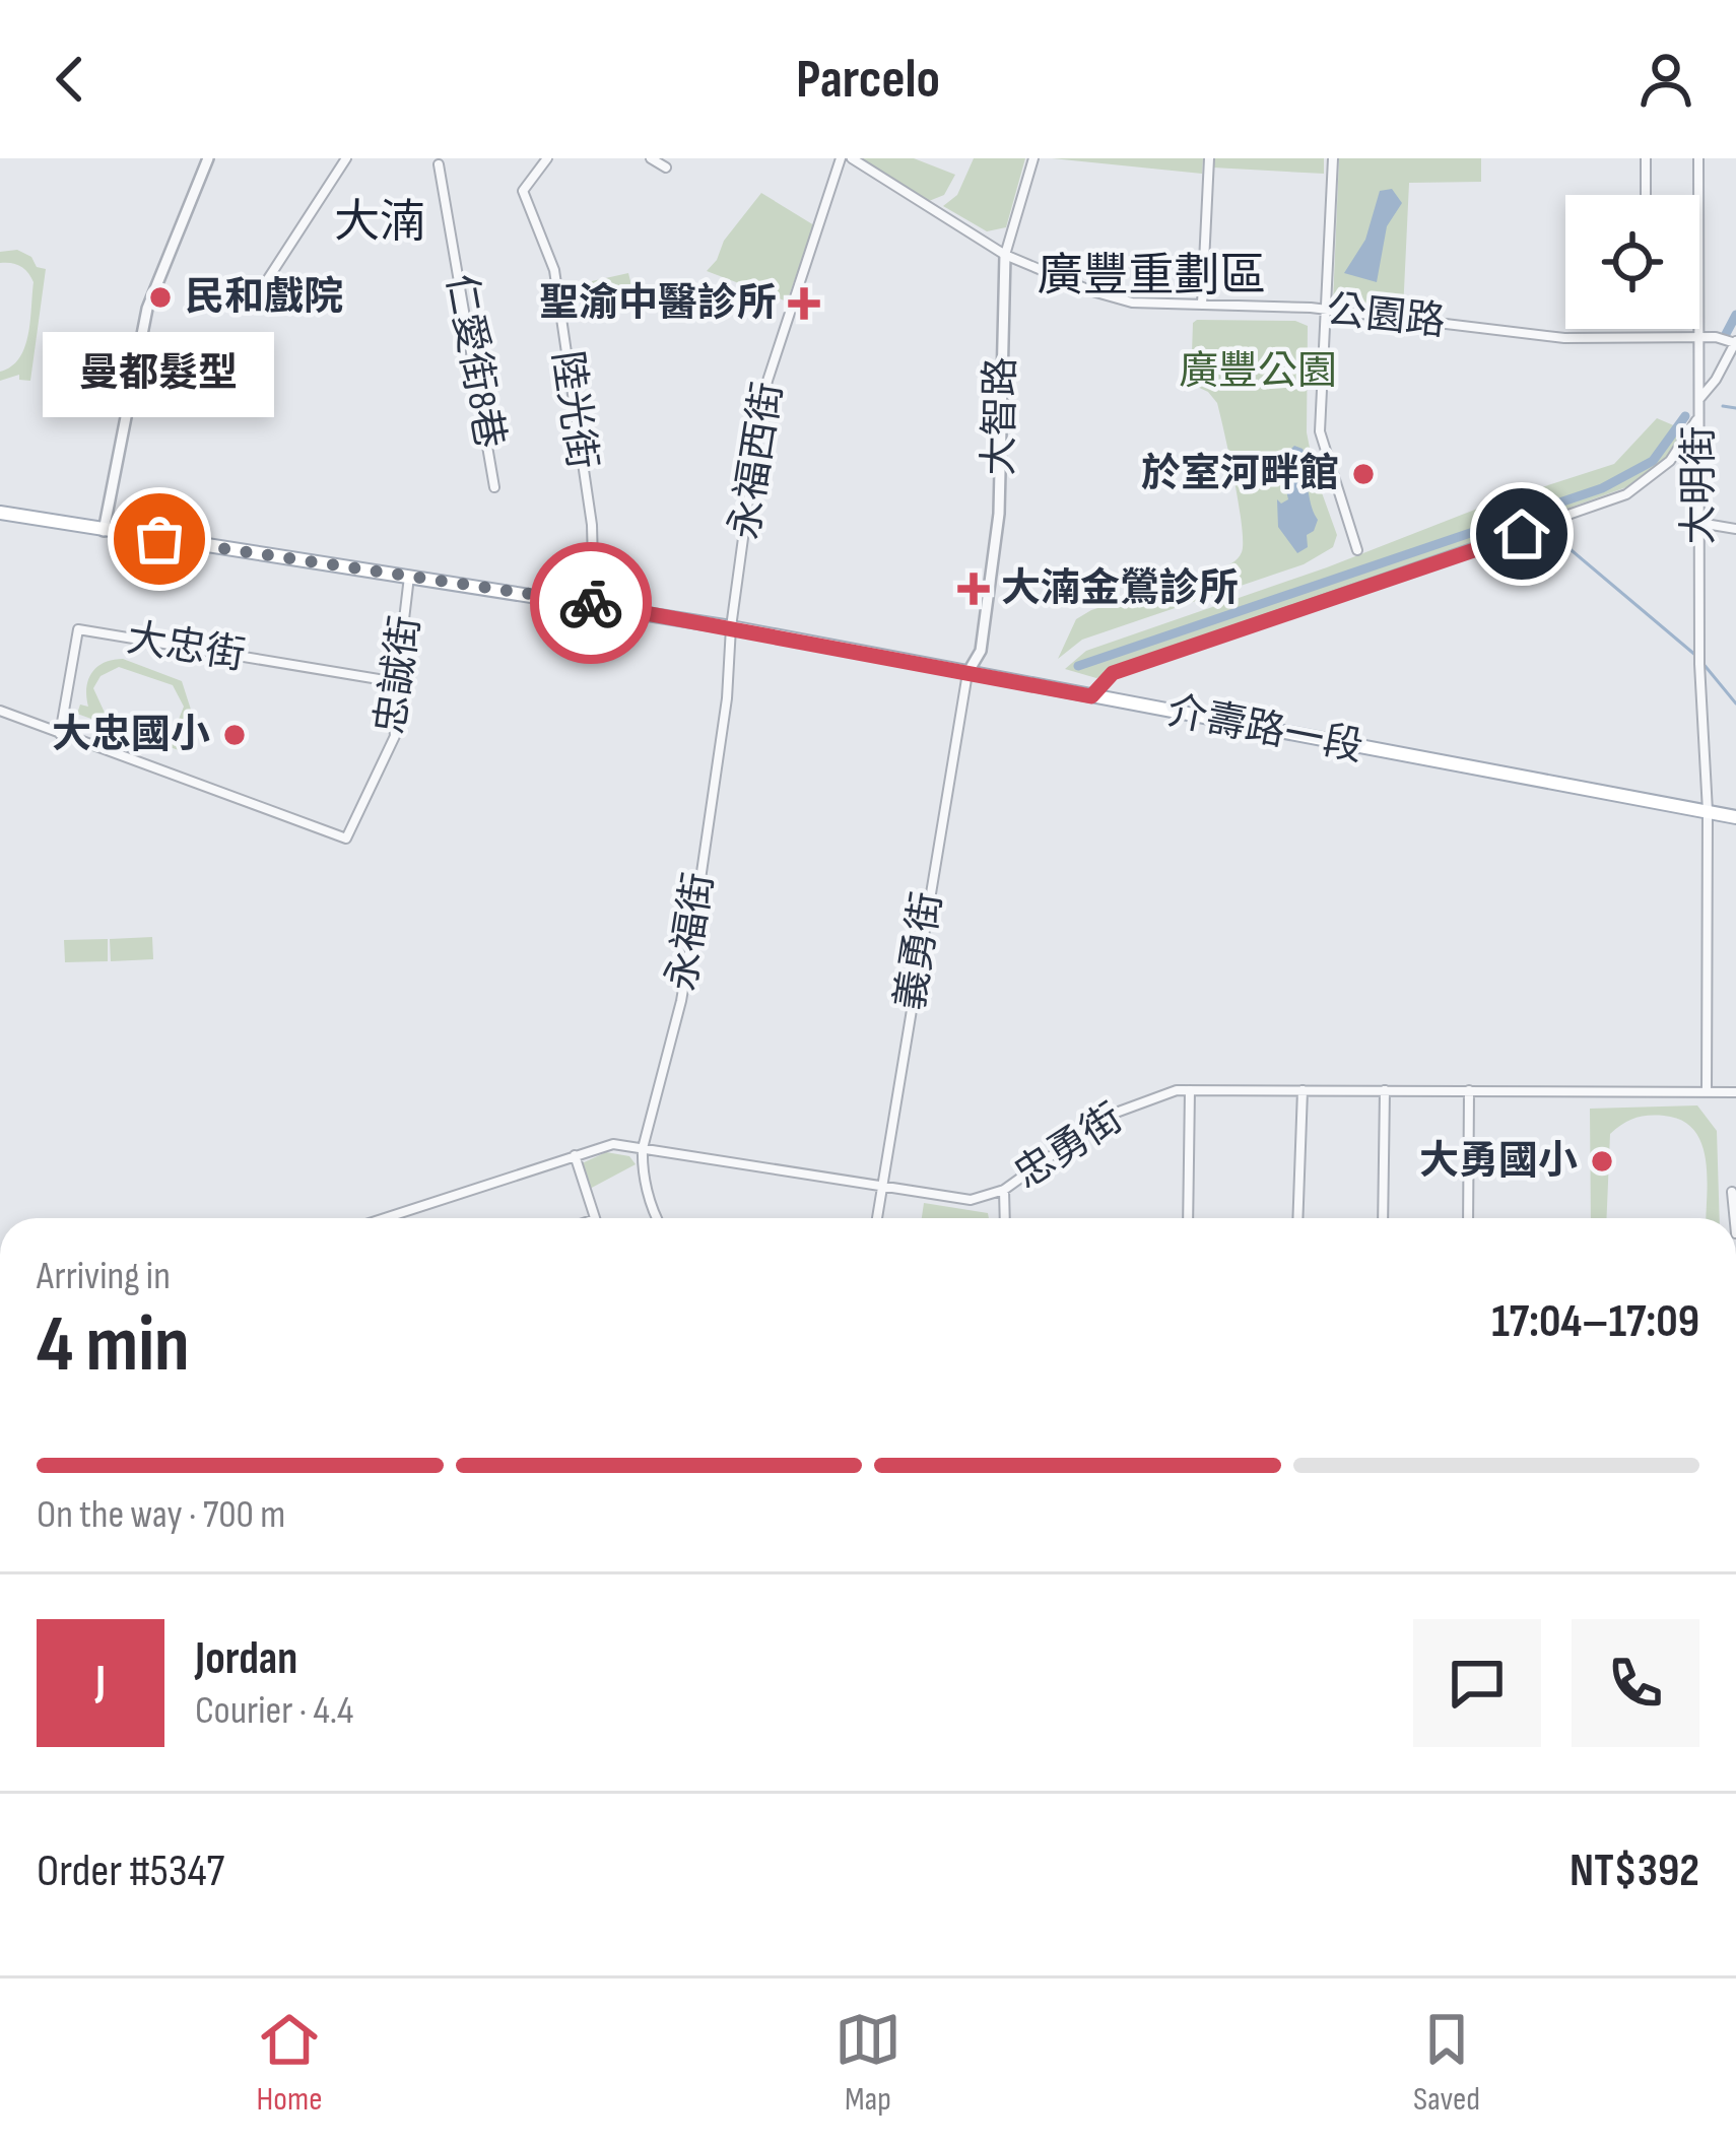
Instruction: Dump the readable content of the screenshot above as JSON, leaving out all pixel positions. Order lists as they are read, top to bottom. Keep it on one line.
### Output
{"streets":{"main road":["介壽路一段"],"street":["公園路","仁愛街8巷","陸光街","大智路","永福西街","大明街","大忠街","忠誠街","永福街","義勇街","忠勇街"]},"crossings":[["公園路","大智路"],["公園路","大明街"],["陸光街","介壽路一段"],["大智路","介壽路一段"],["大智路","義勇街"],["永福西街","介壽路一段"],["永福西街","永福街"],["大明街","介壽路一段"],["大明街","忠勇街"],["大忠街","忠誠街"],["忠誠街","介壽路一段"],["介壽路一段","永福街"],["介壽路一段","義勇街"],["永福街","忠勇街"],["義勇街","忠勇街"]],"districts":["大湳","廣豐重劃區"],"parks":["廣豐公園"],"places":{"other":["民和戲院","於室河畔館","曼都髮型","大忠國小","大勇國小"],"health":["聖渝中醫診所","大湳金鶯診所"]},"page":{"header":"Parcelo","bubble":"曼都髮型","heading":["4 min","Arriving in","17:04–17:09"],"panel":["Jordan","Courier · 4.4","Order #5347","NT$392"],"bar":"On the way · 700 m","round":"J","tabs":["Home","Map","Saved"]}}
